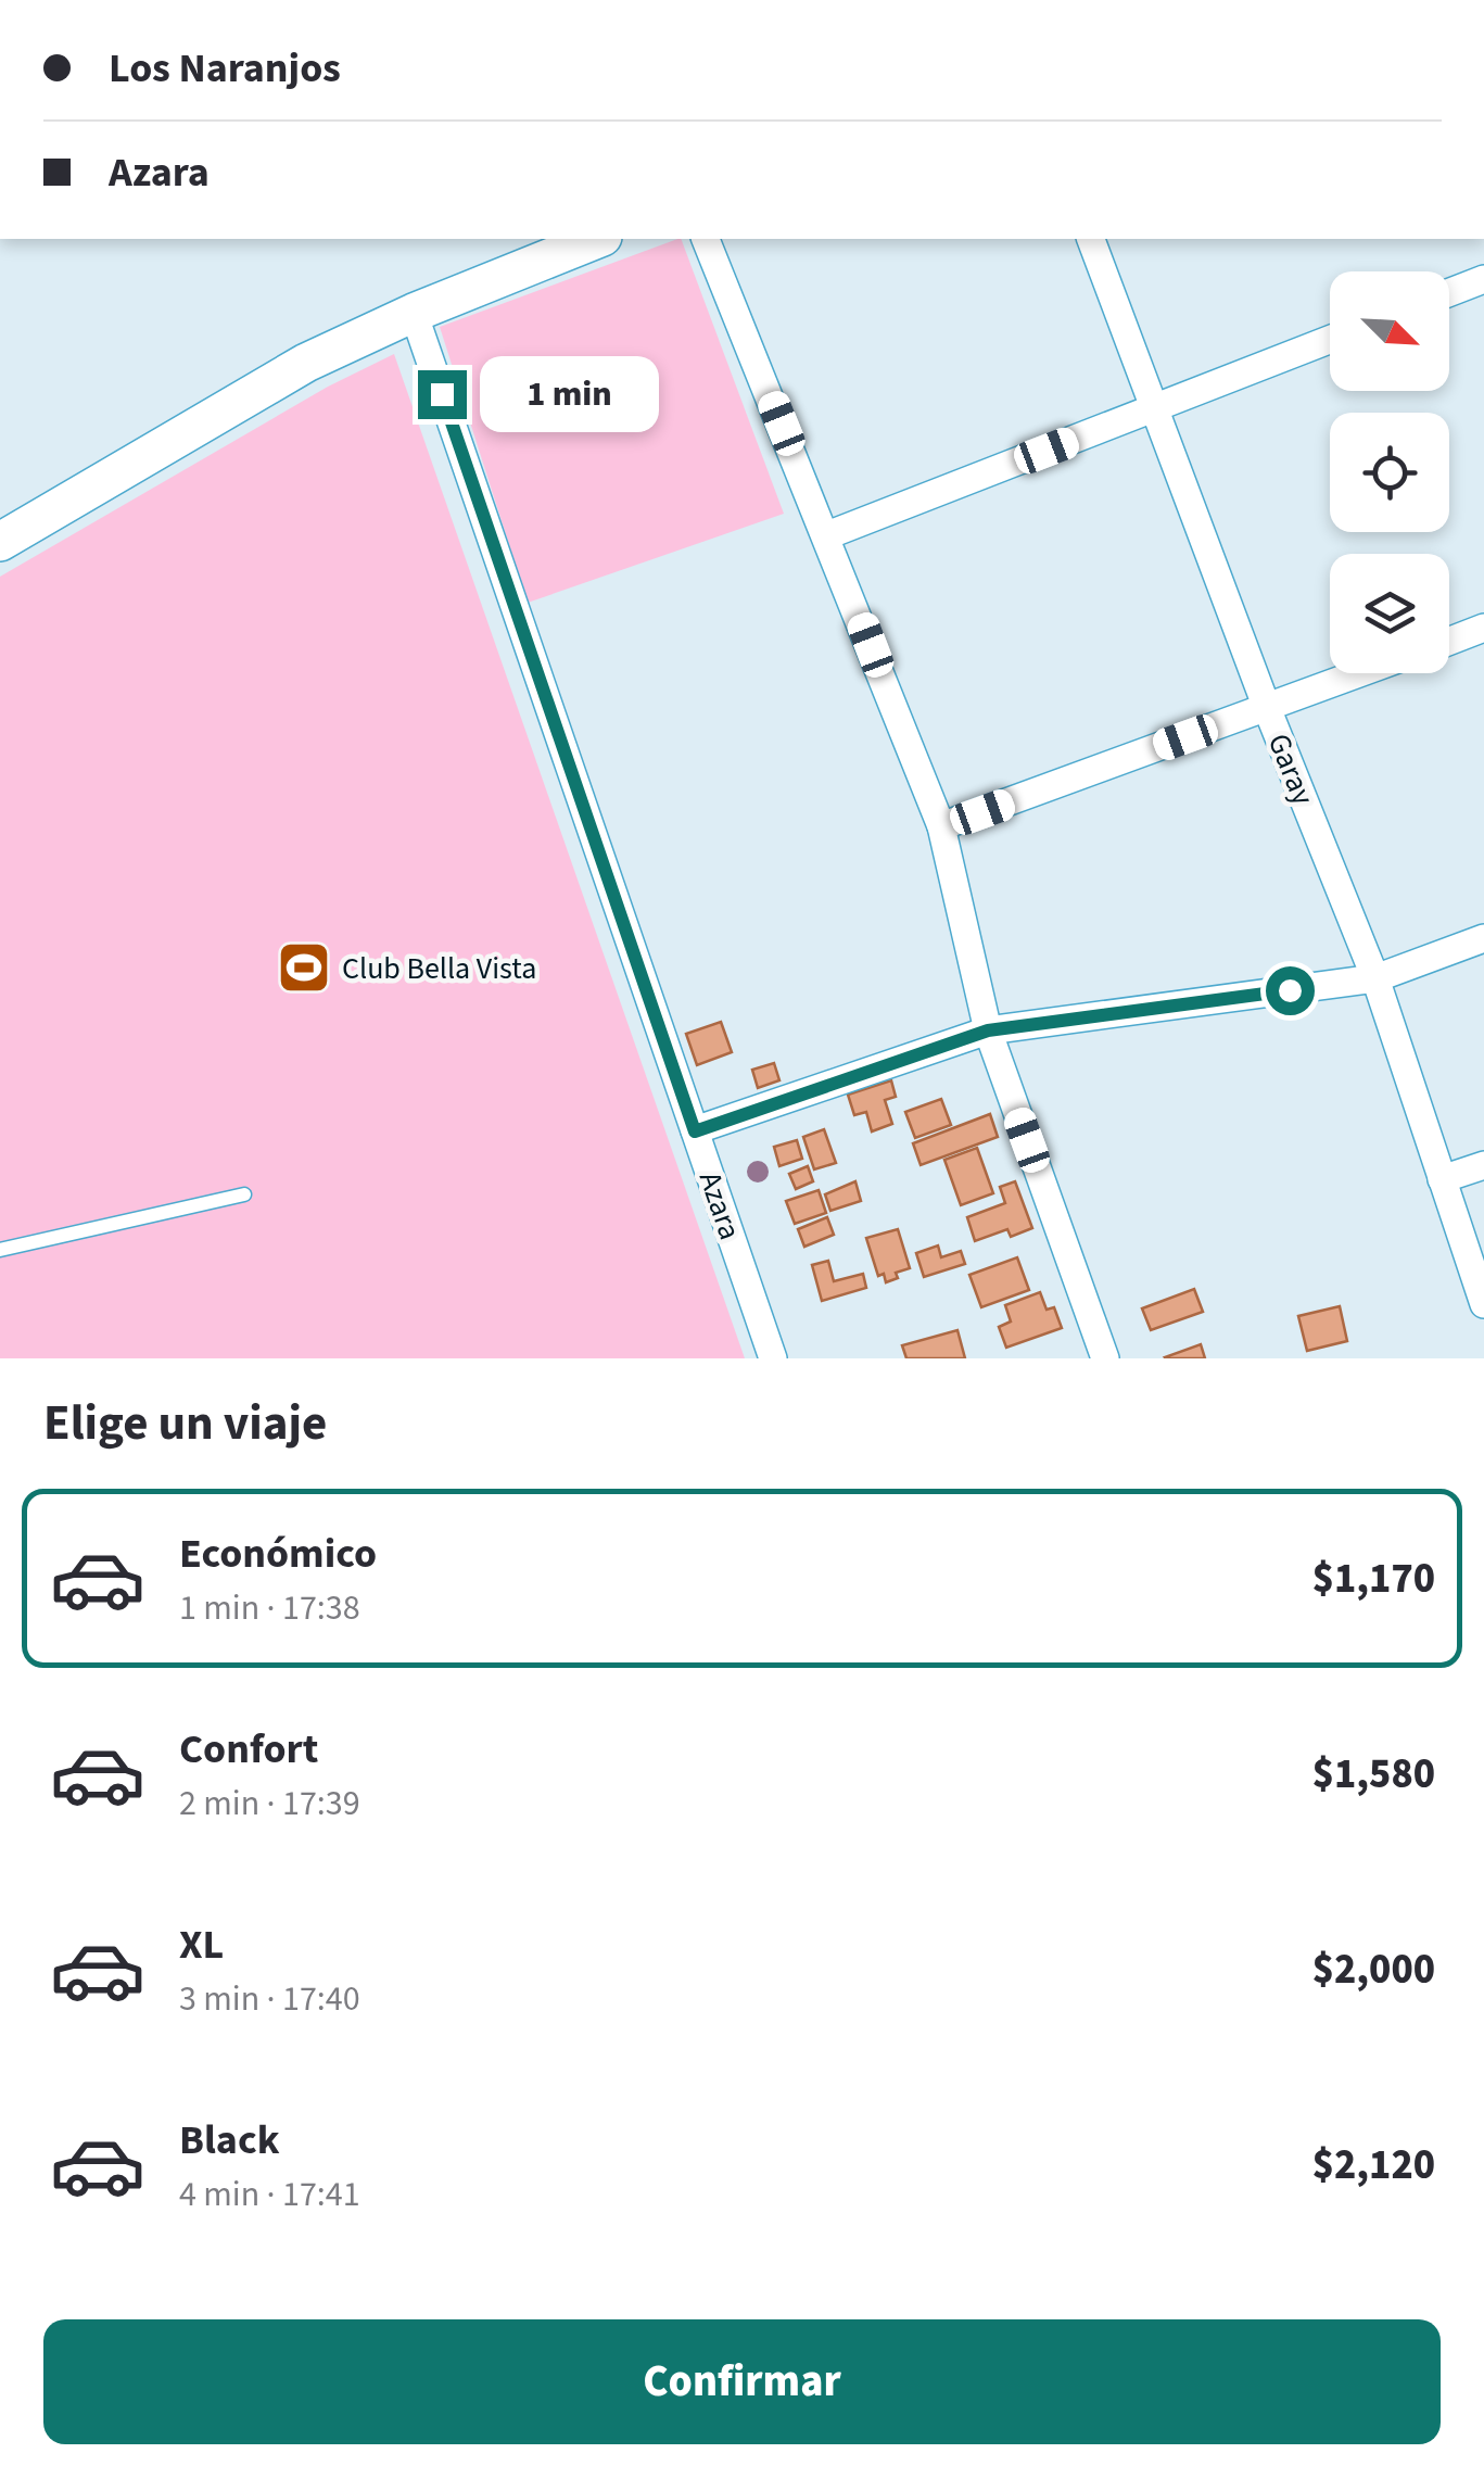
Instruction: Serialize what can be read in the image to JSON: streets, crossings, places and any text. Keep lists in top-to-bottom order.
{
  "streets": {
    "street": ["Garay", "Azara"]
  },
  "places": {
    "sports": ["Club Bella Vista"]
  },
  "north": "bottom right",
  "page": {
    "banner": ["Los Naranjos", "Azara"],
    "bubble": "1 min",
    "heading": "Elige un viaje",
    "list": [
      {
        "name": "Económico",
        "note": "1 min · 17:38",
        "value": "$1,170"
      },
      {
        "name": "Confort",
        "note": "2 min · 17:39",
        "value": "$1,580"
      },
      {
        "name": "XL",
        "note": "3 min · 17:40",
        "value": "$2,000"
      },
      {
        "name": "Black",
        "note": "4 min · 17:41",
        "value": "$2,120"
      }
    ],
    "buttons": "Confirmar"
  }
}
